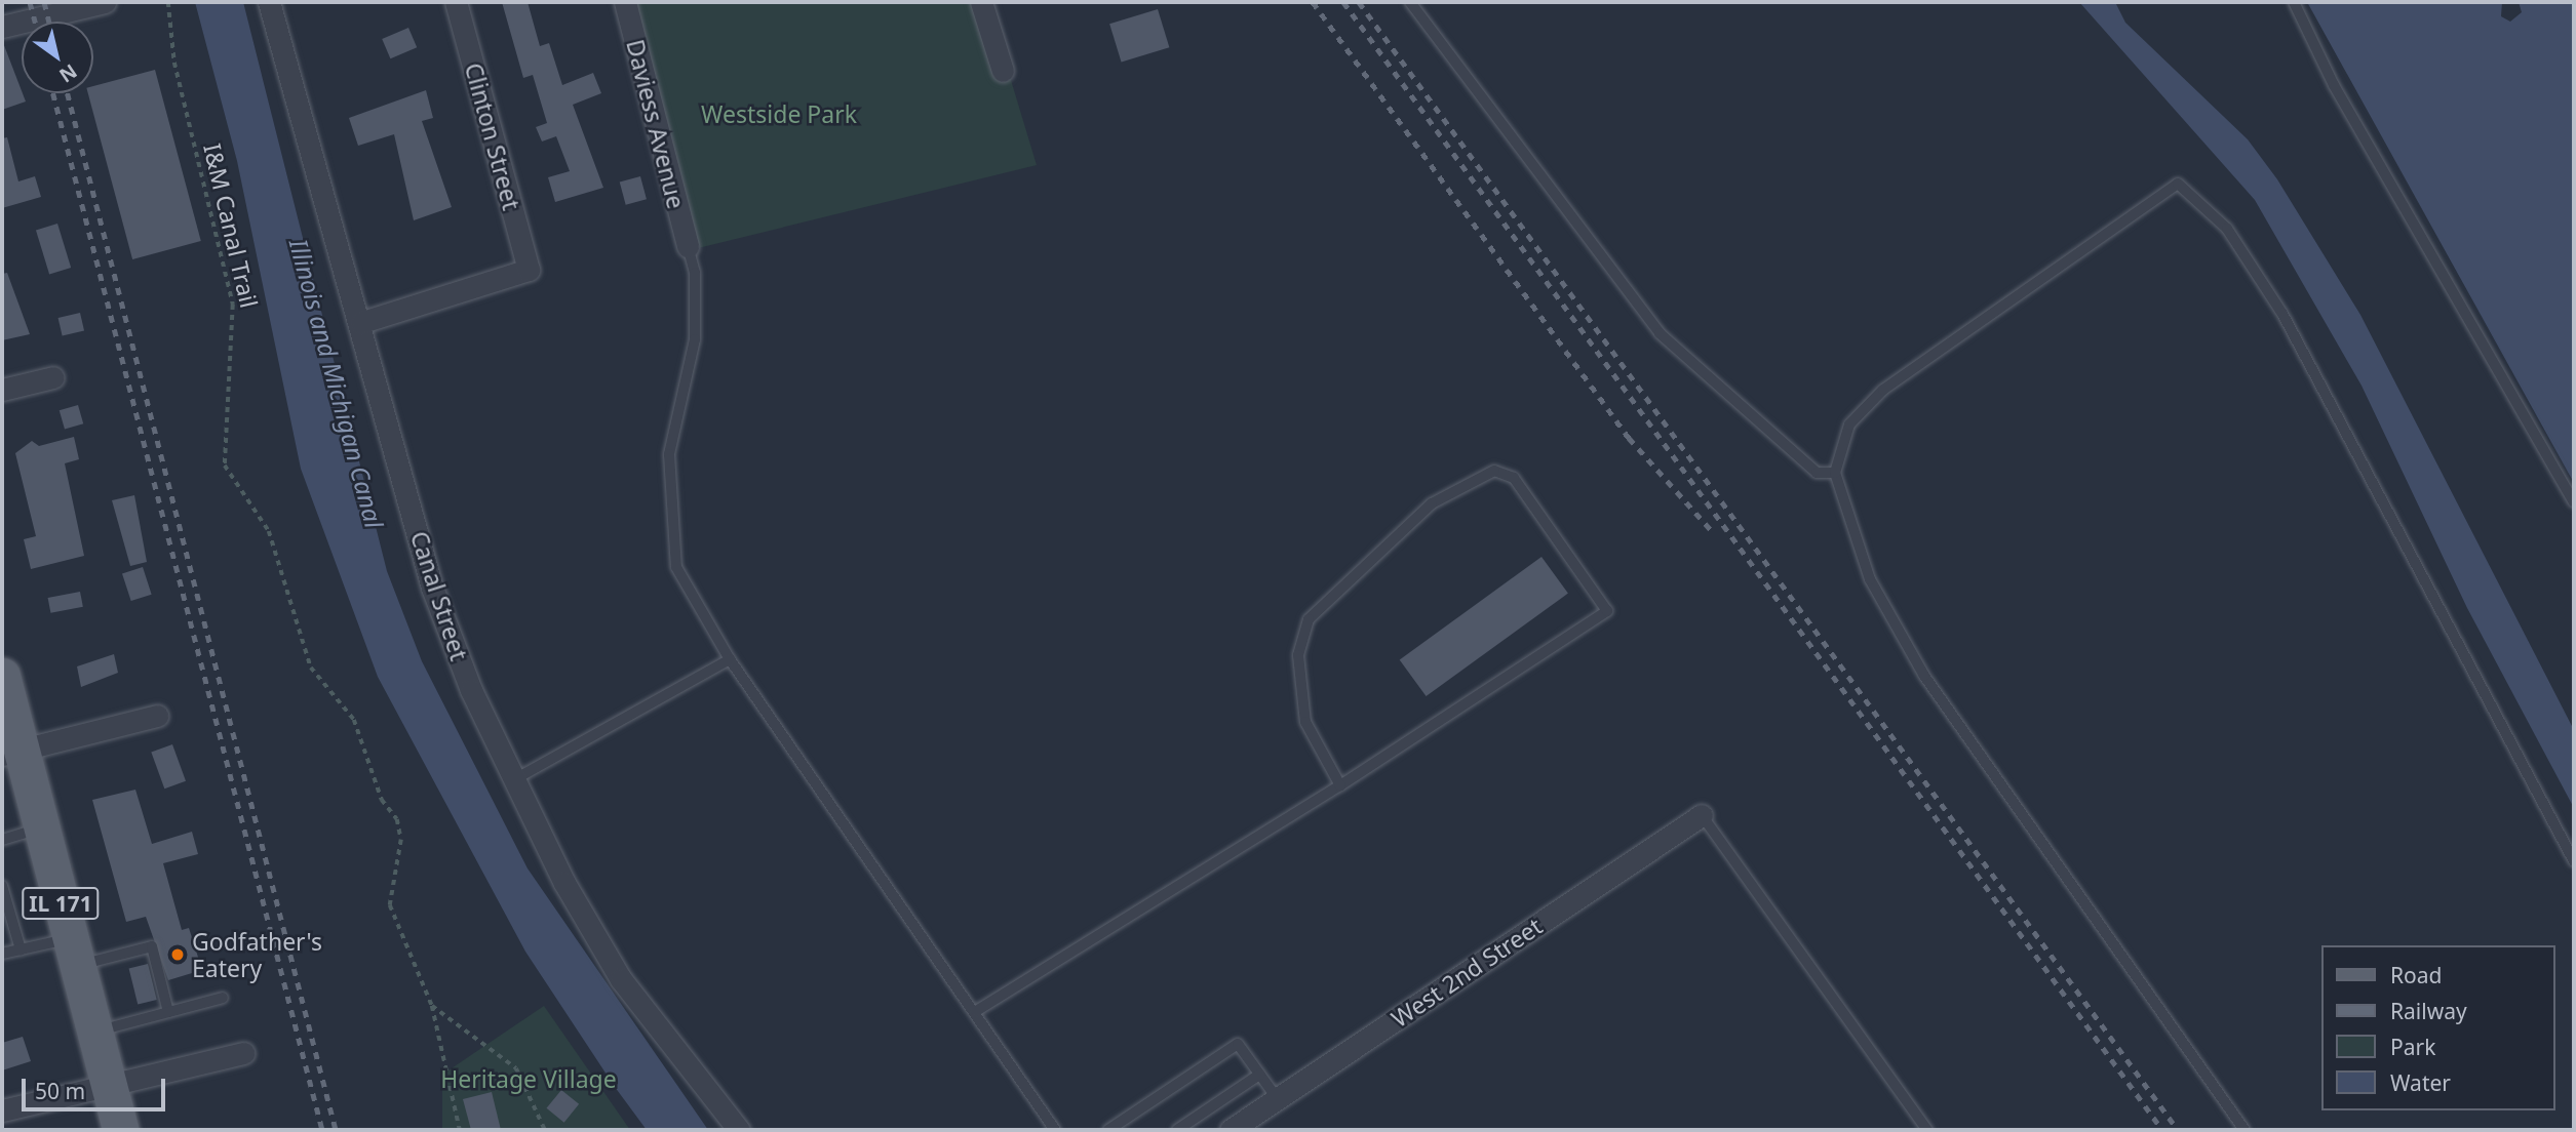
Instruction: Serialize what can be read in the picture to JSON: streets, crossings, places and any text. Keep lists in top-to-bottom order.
{
  "streets": {
    "main road": ["IL 171"],
    "street": [
      "Daviess Avenue",
      "Clinton Street",
      "Canal Street",
      "West 2nd Street"
    ],
    "path": ["I&M Canal Trail"]
  },
  "crossings": [
    ["Clinton Street", "Canal Street"]
  ],
  "water": ["Illinois and Michigan Canal"],
  "parks": ["Westside Park", "Heritage Village"],
  "places": ["Godfather's Eatery"],
  "legend": [
    "Road",
    "Railway",
    "Park",
    "Water"
  ],
  "scale_bar": "50 m",
  "north": "bottom right"
}
